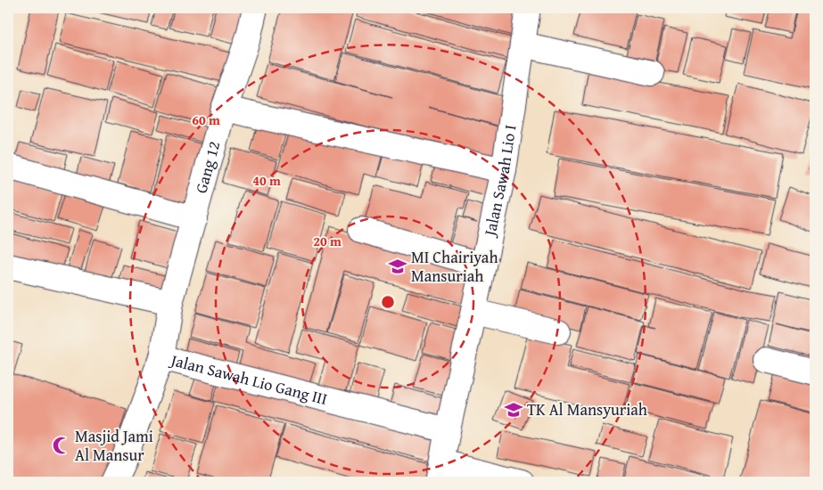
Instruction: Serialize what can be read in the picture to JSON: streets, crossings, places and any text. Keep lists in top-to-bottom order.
{
  "streets": {
    "street": ["Gang 12", "Jalan Sawah Lio I", "Jalan Sawah Lio Gang III"]
  },
  "crossings": [
    ["Gang 12", "Jalan Sawah Lio Gang III"],
    ["Jalan Sawah Lio I", "Jalan Sawah Lio Gang III"]
  ],
  "places": {
    "school or university": ["MI Chairiyah Mansuriah", "TK Al Mansyuriah"],
    "mosque": ["Masjid Jami Al Mansur"]
  },
  "rings": ["60 m", "40 m", "20 m"]
}
